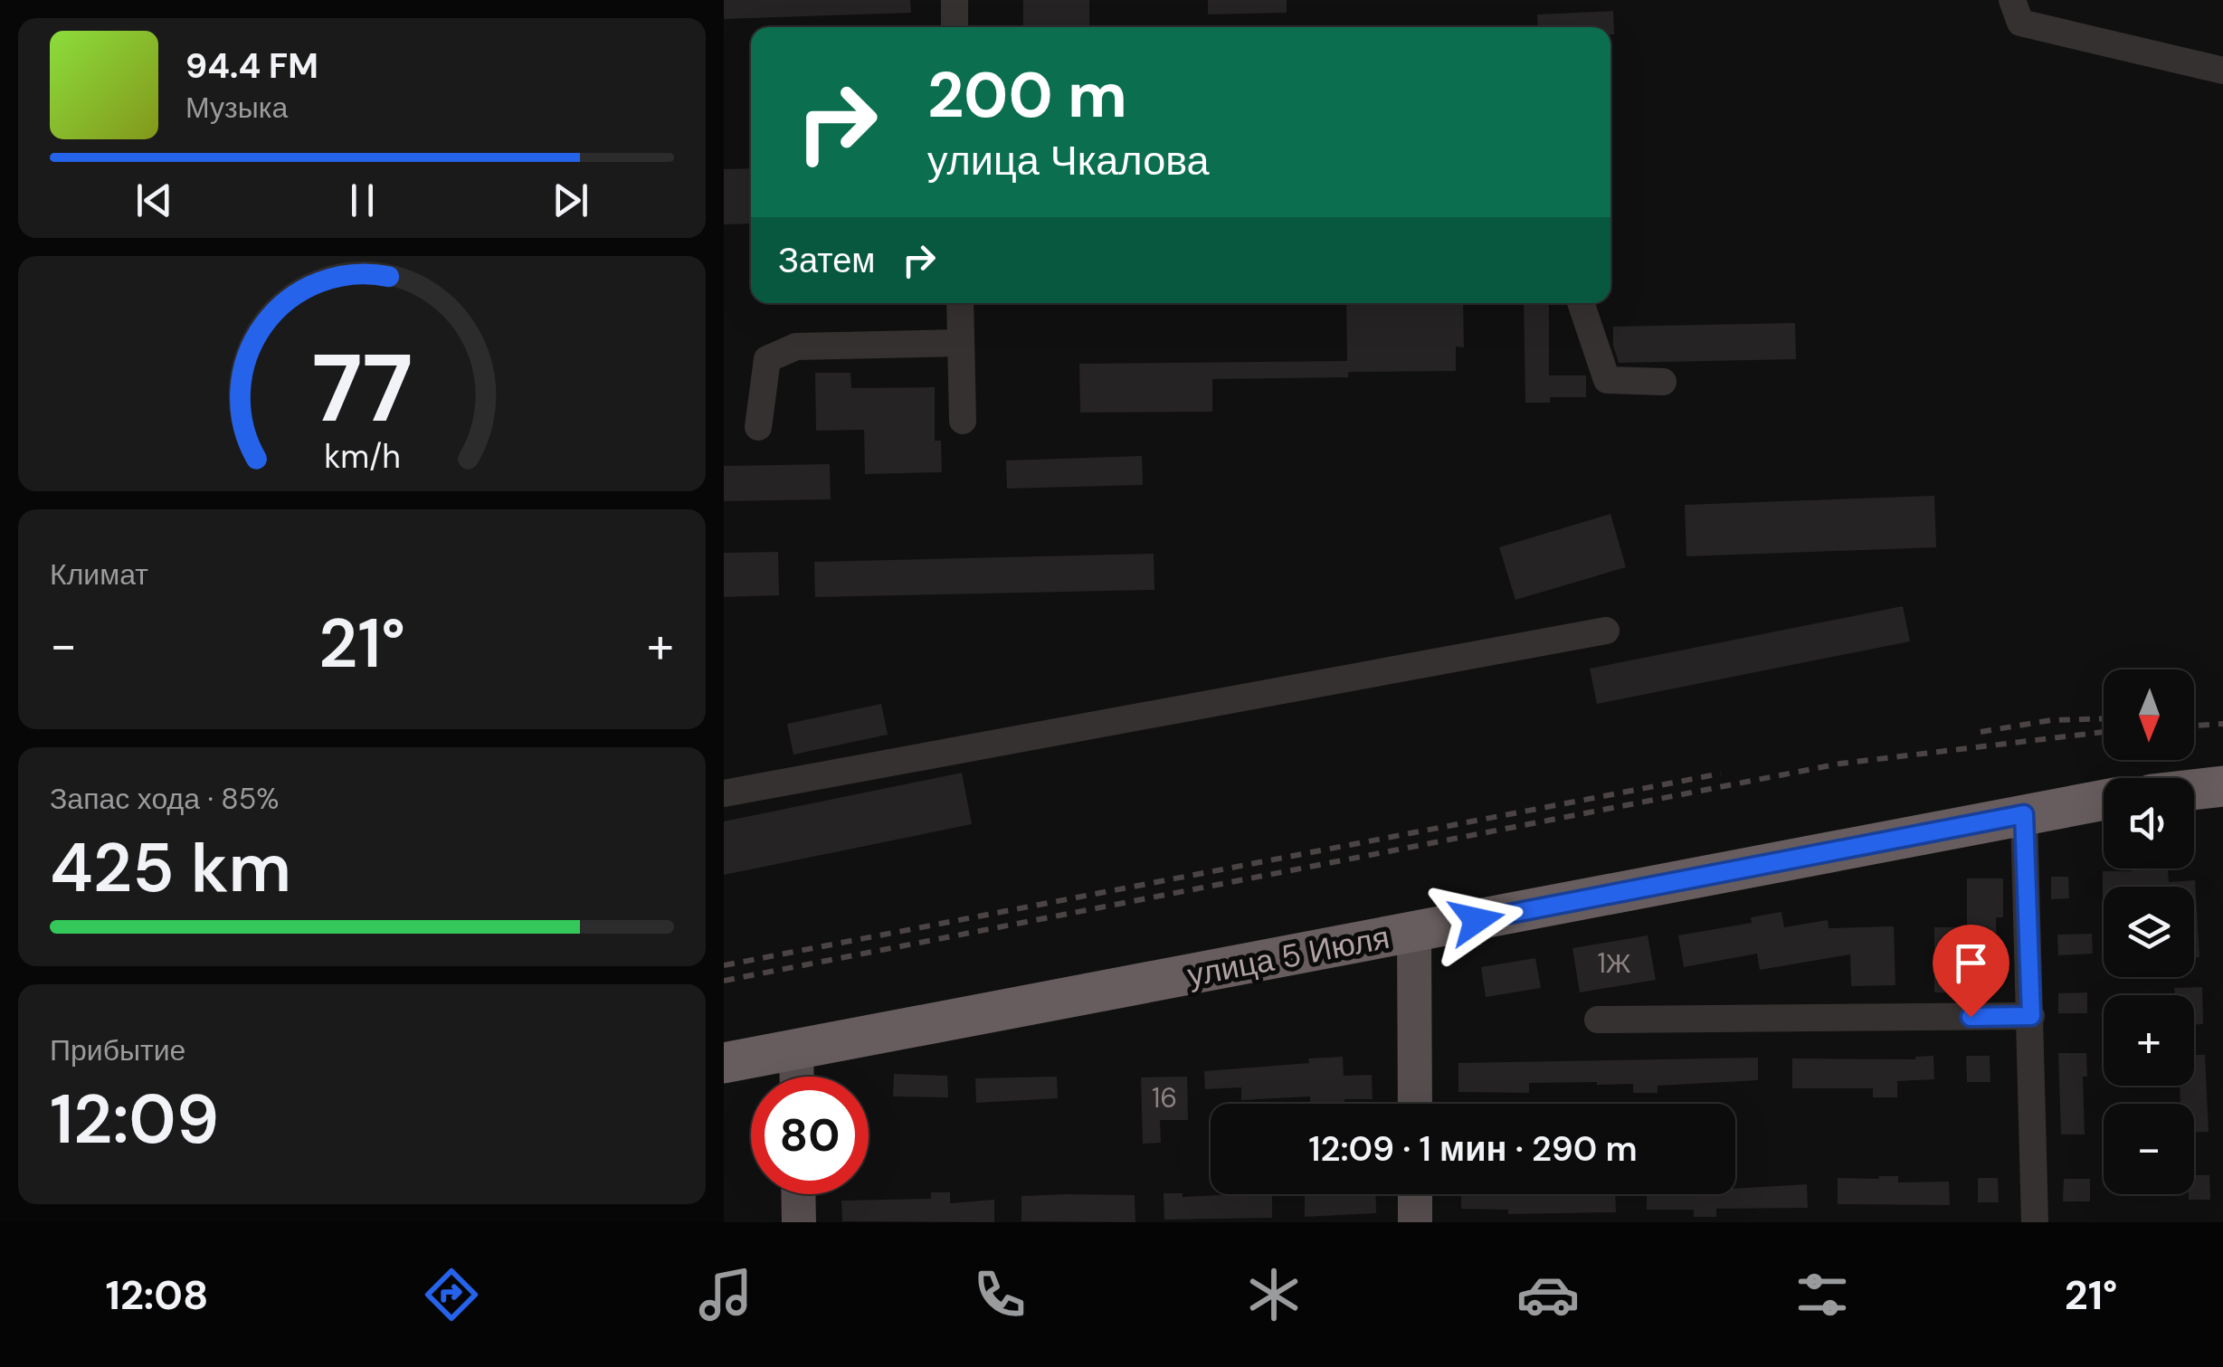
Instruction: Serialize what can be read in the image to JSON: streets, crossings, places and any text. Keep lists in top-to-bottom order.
{
  "streets": {
    "highway": ["улица 5 Июля"]
  },
  "house_numbers": ["1Ж", "16"],
  "north": "bottom",
  "page": {
    "turn": ["200 m", "улица Чкалова"],
    "song": ["94.4 FM", "Музыка"],
    "then": "Затем",
    "tile": [
      "Климат",
      ["Запас хода · 85%", "425 km"],
      ["Прибытие", "12:09"]
    ],
    "heat": ["−", "21°", "+"],
    "map_buttons": ["+", "−"],
    "limit": "80",
    "trip": "12:09 · 1 мин · 290 m",
    "tabs": ["12:08", "21°"],
    "gauge": ["77", "km/h"]
  }
}
